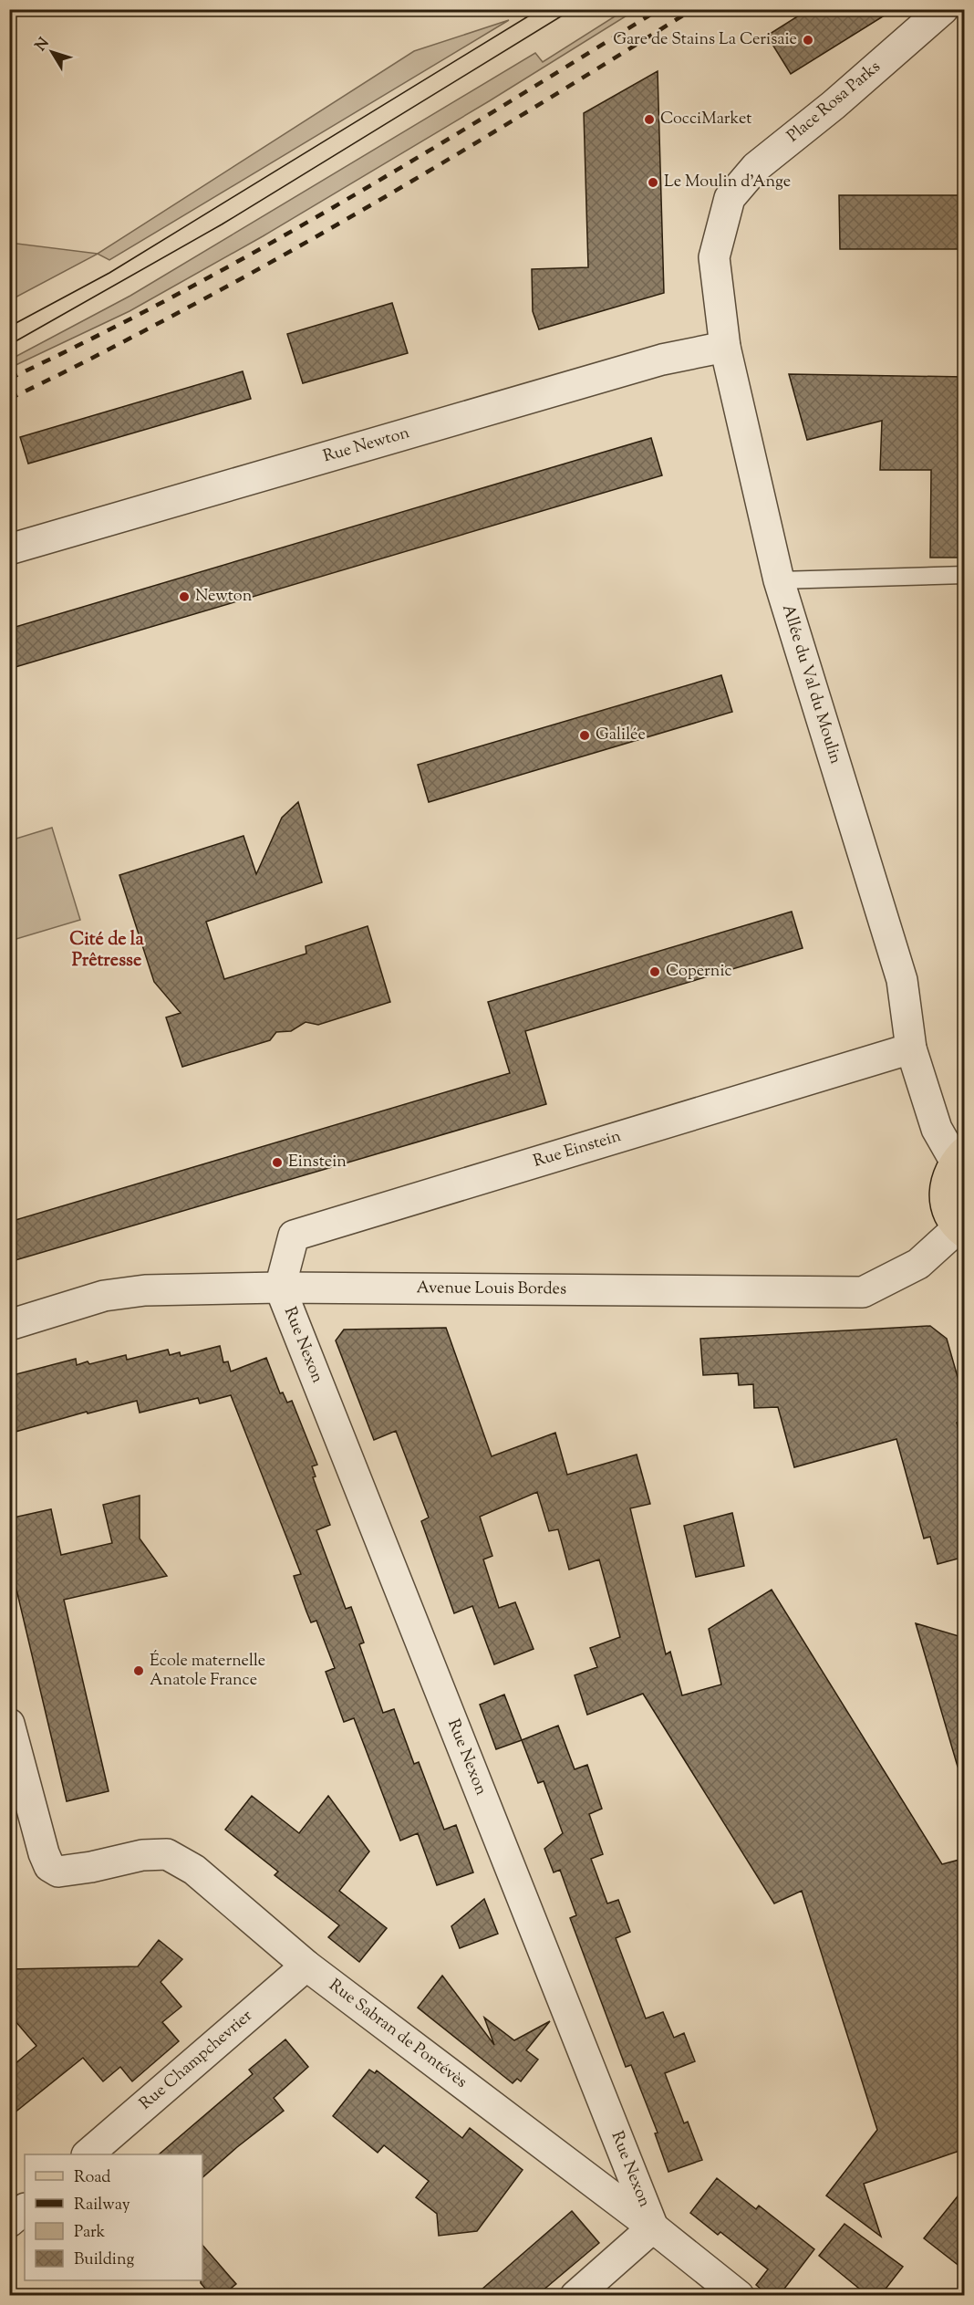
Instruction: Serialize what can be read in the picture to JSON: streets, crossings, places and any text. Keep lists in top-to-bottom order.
{
  "streets": {
    "street": [
      "Place Rosa Parks",
      "Rue Newton",
      "Allée du Val du Moulin",
      "Rue Einstein",
      "Avenue Louis Bordes",
      "Rue Nexon",
      "Rue Sabran de Pontévès",
      "Rue Champchevrier"
    ]
  },
  "crossings": [
    ["Place Rosa Parks", "Allée du Val du Moulin"],
    ["Rue Newton", "Allée du Val du Moulin"],
    ["Allée du Val du Moulin", "Rue Einstein"],
    ["Rue Einstein", "Avenue Louis Bordes"],
    ["Rue Einstein", "Rue Nexon"],
    ["Avenue Louis Bordes", "Rue Nexon"],
    ["Rue Nexon", "Rue Sabran de Pontévès"],
    ["Rue Sabran de Pontévès", "Rue Champchevrier"]
  ],
  "districts": ["Cité de la Prêtresse"],
  "places": [
    "Gare de Stains La Cerisaie",
    "CocciMarket",
    "Le Moulin d'Ange",
    "Newton",
    "Galilée",
    "Copernic",
    "Einstein",
    "École maternelle Anatole France"
  ],
  "legend": [
    "Road",
    "Railway",
    "Park",
    "Building"
  ],
  "north": "top left"
}
